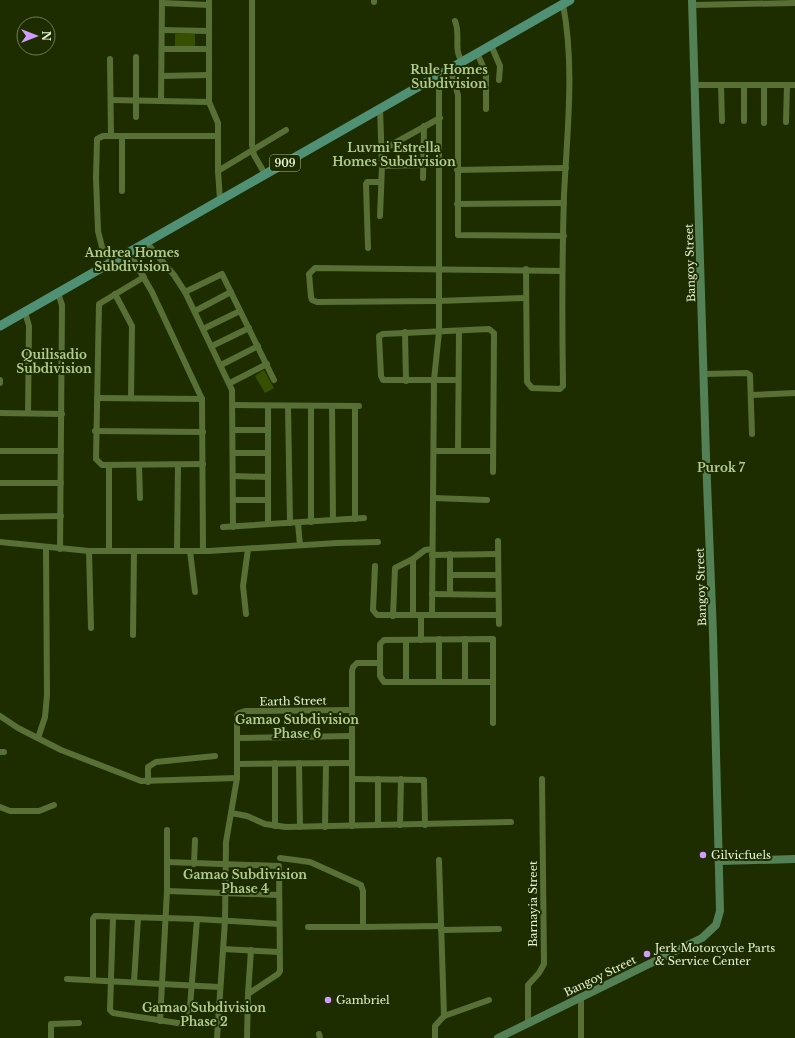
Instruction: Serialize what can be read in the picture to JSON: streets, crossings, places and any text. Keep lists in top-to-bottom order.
{
  "streets": {
    "main road": ["909", "Bangoy Street"],
    "street": ["Earth Street", "Barnayia Street"]
  },
  "crossings": [
    ["Bangoy Street", "Barnayia Street"]
  ],
  "districts": [
    "Rule Homes Subdivision",
    "Luvmi Estrella Homes Subdivision",
    "Andrea Homes Subdivision",
    "Quilisadio Subdivision",
    "Purok 7",
    "Gamao Subdivision Phase 6",
    "Gamao Subdivision Phase 4",
    "Gamao Subdivision Phase 2"
  ],
  "places": ["Gilvicfuels", "Jerk Motorcycle Parts & Service Center", "Gambriel"],
  "north": "right"
}
